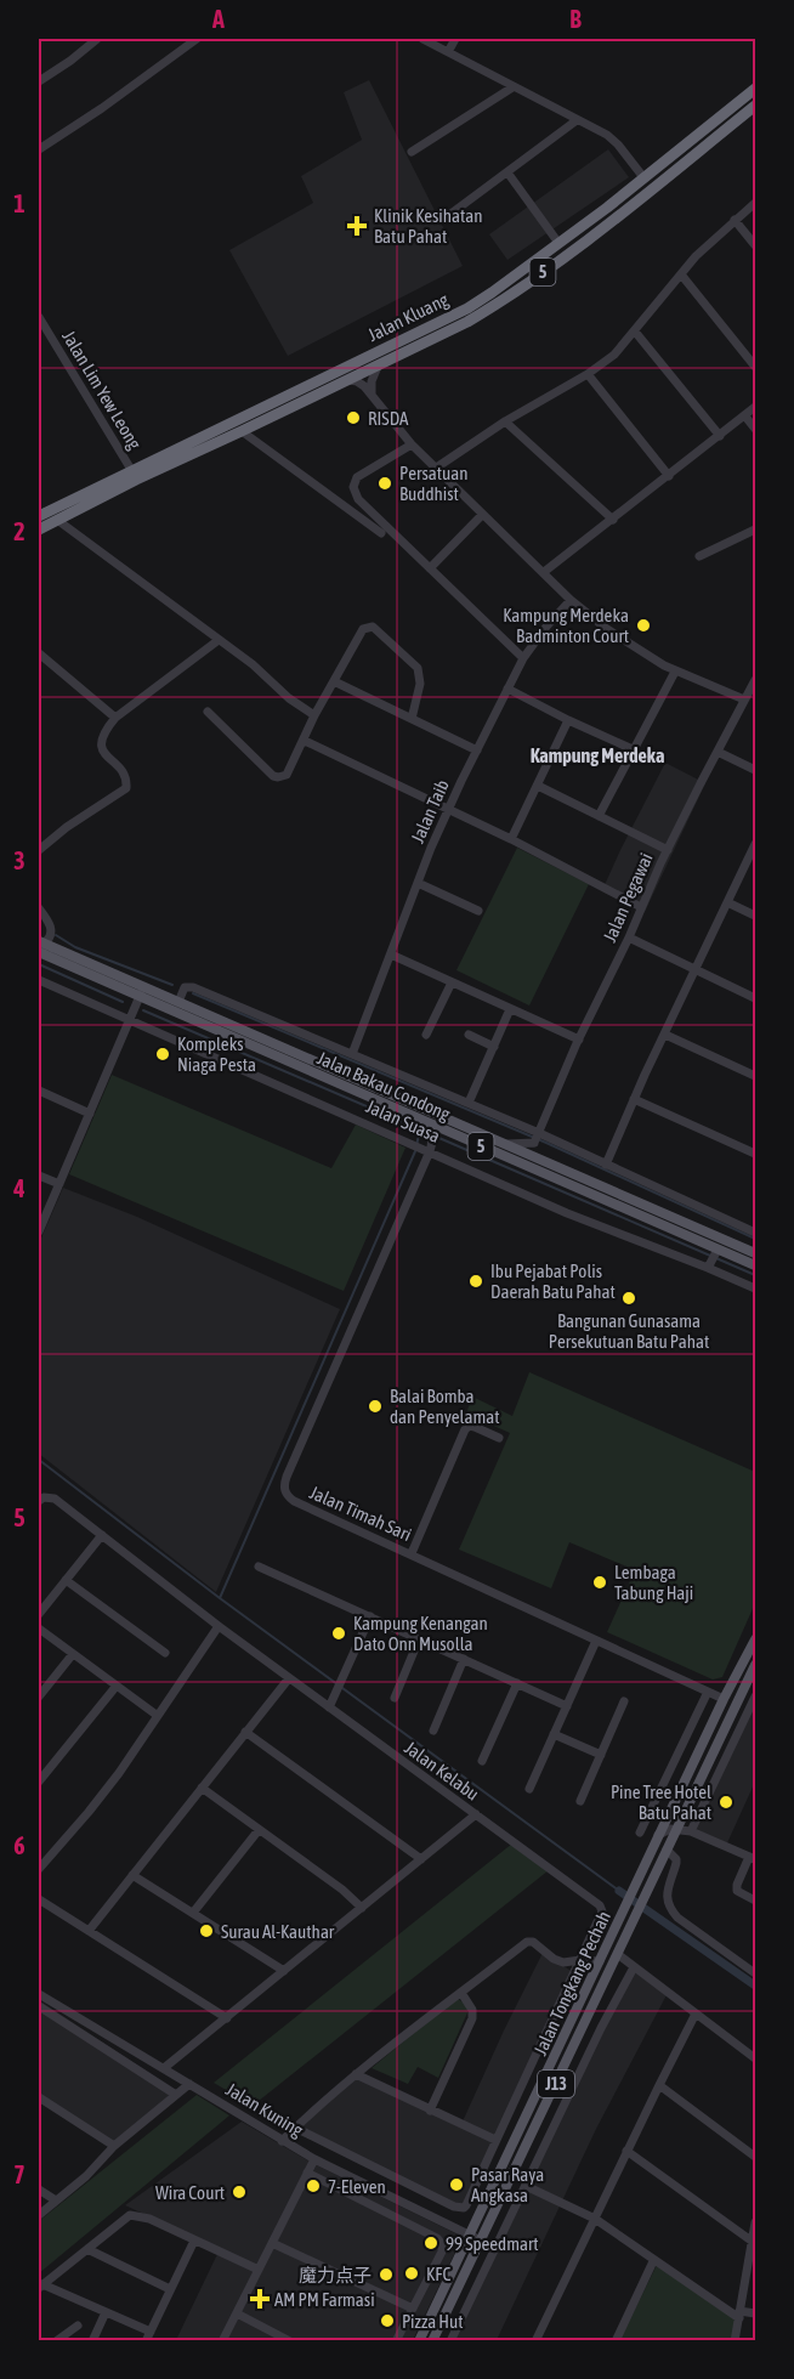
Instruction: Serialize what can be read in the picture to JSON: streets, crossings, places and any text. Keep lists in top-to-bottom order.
{
  "streets": {
    "highway": ["5", "Jalan Kluang"],
    "main road": ["Jalan Bakau Condong", "Jalan Tongkang Pechah", "J13"],
    "street": [
      "Jalan Lim Yew Leong",
      "Jalan Taib",
      "Jalan Pegawai",
      "Jalan Suasa",
      "Jalan Timah Sari",
      "Jalan Kelabu",
      "Jalan Kuning"
    ]
  },
  "crossings": [
    ["Jalan Kluang", "Jalan Lim Yew Leong"],
    ["Jalan Bakau Condong", "Jalan Suasa"],
    ["Jalan Suasa", "Jalan Timah Sari"],
    ["Jalan Timah Sari", "Jalan Tongkang Pechah"],
    ["Jalan Tongkang Pechah", "Jalan Kuning"]
  ],
  "districts": ["Kampung Merdeka"],
  "places": {
    "health": ["Klinik Kesihatan Batu Pahat", "AM PM Farmasi"],
    "other": [
      "RISDA",
      "Persatuan Buddhist",
      "Kampung Merdeka Badminton Court",
      "Kompleks Niaga Pesta",
      "Ibu Pejabat Polis Daerah Batu Pahat",
      "Bangunan Gunasama Persekutuan Batu Pahat",
      "Balai Bomba dan Penyelamat",
      "Lembaga Tabung Haji",
      "Kampung Kenangan Dato Onn Musolla",
      "Pine Tree Hotel Batu Pahat",
      "Surau Al-Kauthar",
      "Pasar Raya Angkasa",
      "7-Eleven",
      "Wira Court",
      "99 Speedmart",
      "KFC",
      "魔力点子",
      "Pizza Hut"
    ]
  },
  "grid": {
    "columns": ["A", "B"],
    "rows": [
      "1",
      "2",
      "3",
      "4",
      "5",
      "6",
      "7"
    ]
  }
}
